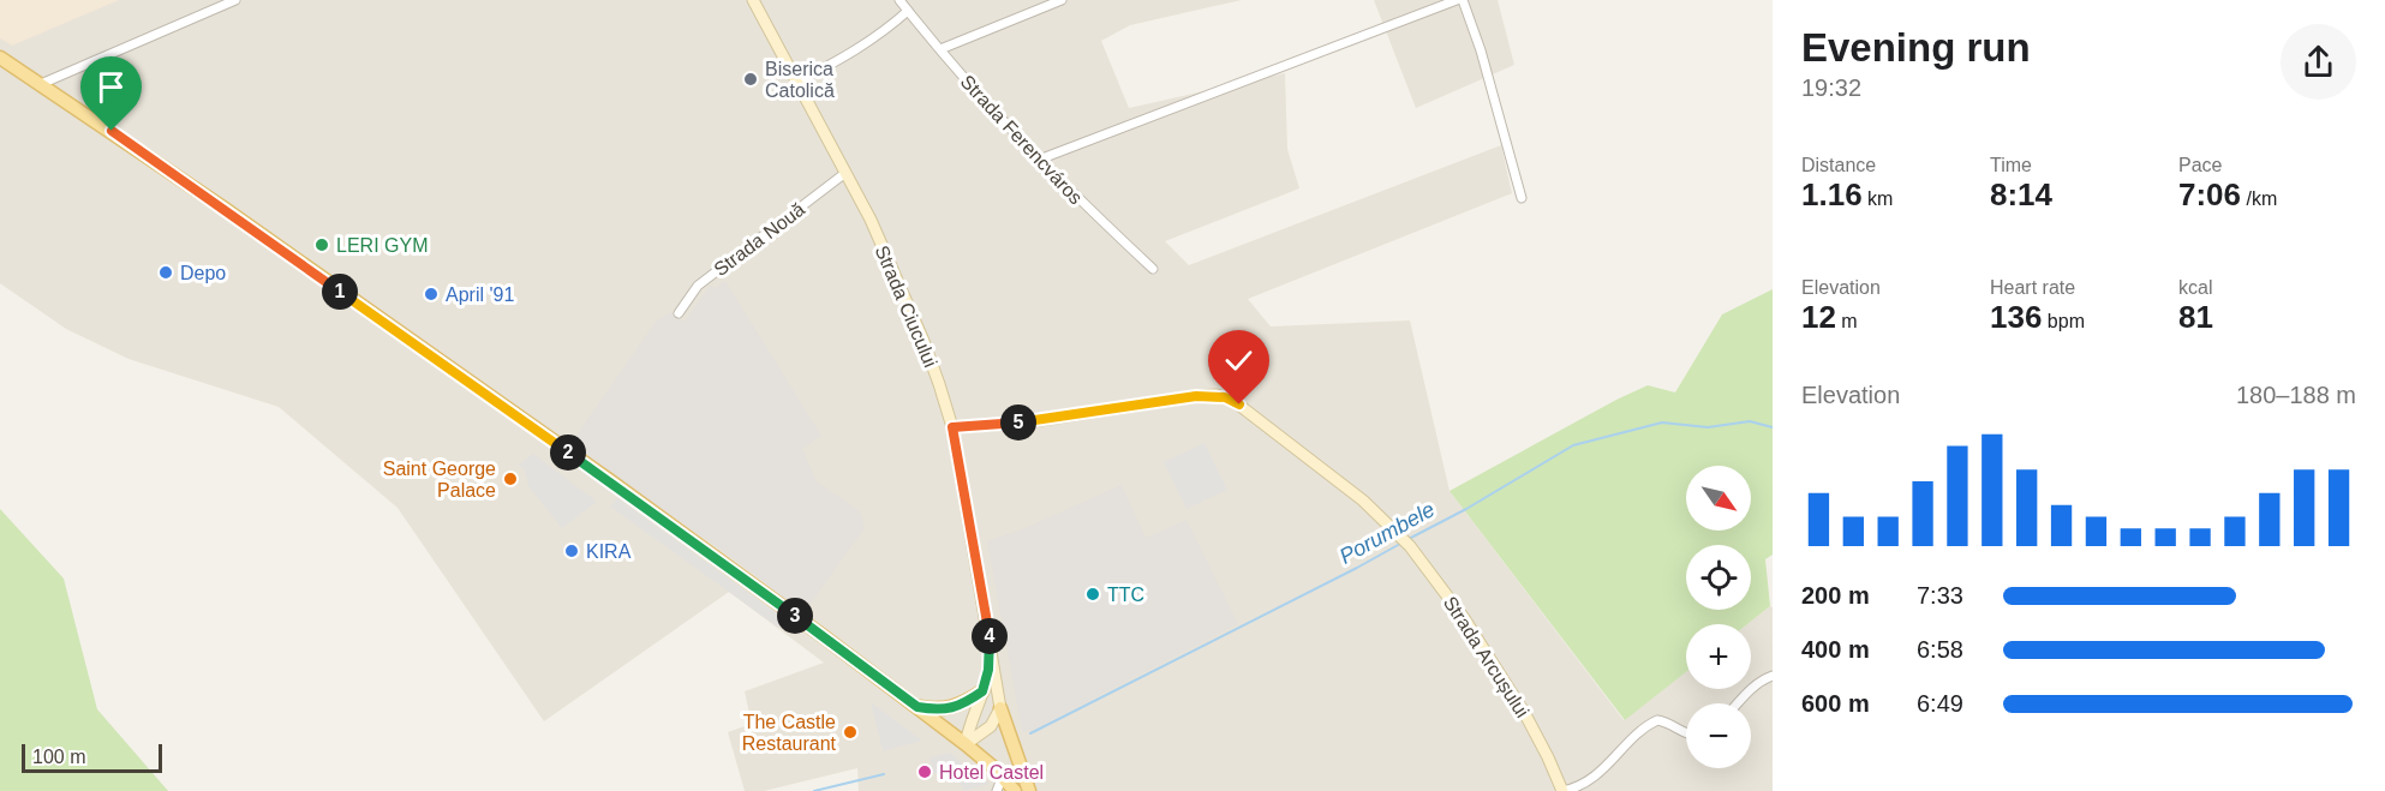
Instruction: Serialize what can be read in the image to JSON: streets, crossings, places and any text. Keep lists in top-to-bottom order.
{
  "streets": {
    "main road": ["Strada Ciucului", "Strada Arcușului"],
    "street": ["Strada Ferencváros", "Strada Nouă"]
  },
  "crossings": [
    ["Strada Nouă", "Strada Ciucului"],
    ["Strada Ciucului", "Strada Arcușului"]
  ],
  "water": ["Porumbele"],
  "places": [
    "Biserica Catolică",
    "LERI GYM",
    "Depo",
    "April '91",
    "Saint George Palace",
    "KIRA",
    "TTC",
    "The Castle Restaurant",
    "Hotel Castel"
  ],
  "scale_bar": "100 m",
  "north": "bottom right",
  "page": {
    "heading": ["Evening run", "19:32"],
    "stats": [
      ["Distance", "1.16 km"],
      ["Time", "8:14"],
      ["Pace", "7:06 /km"],
      ["Elevation", "12 m"],
      ["Heart rate", "136 bpm"],
      ["kcal", "81"]
    ],
    "pins": [
      "1",
      "5",
      "2",
      "3",
      "4"
    ],
    "chart": ["Elevation", "180–188 m"],
    "map_buttons": ["+", "−"],
    "list": [
      {
        "name": "200 m",
        "note": "7:33"
      },
      {
        "name": "400 m",
        "note": "6:58"
      },
      {
        "name": "600 m",
        "note": "6:49"
      }
    ],
    "scale": "100 m"
  }
}
